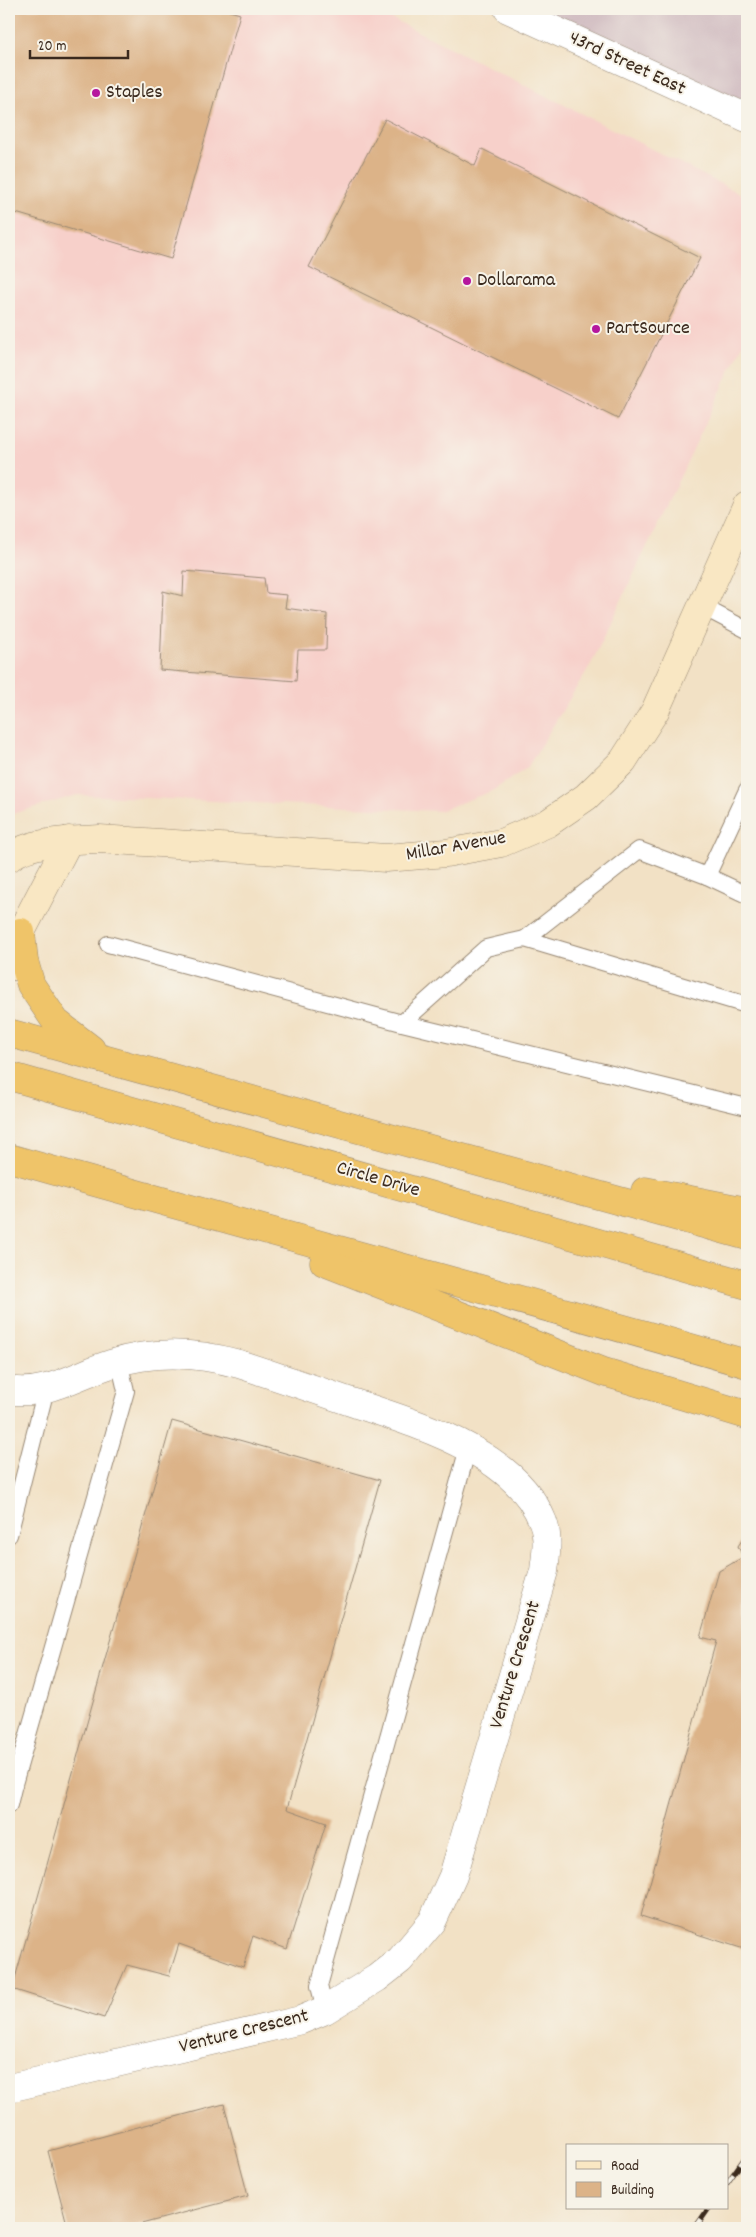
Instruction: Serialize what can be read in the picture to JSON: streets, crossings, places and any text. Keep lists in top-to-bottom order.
{
  "streets": {
    "highway": ["Circle Drive"],
    "street": ["43rd Street East", "Millar Avenue", "Venture Crescent"]
  },
  "places": ["Staples", "Dollarama", "PartSource"],
  "legend": ["Road", "Building"],
  "scale_bar": "20 m"
}
